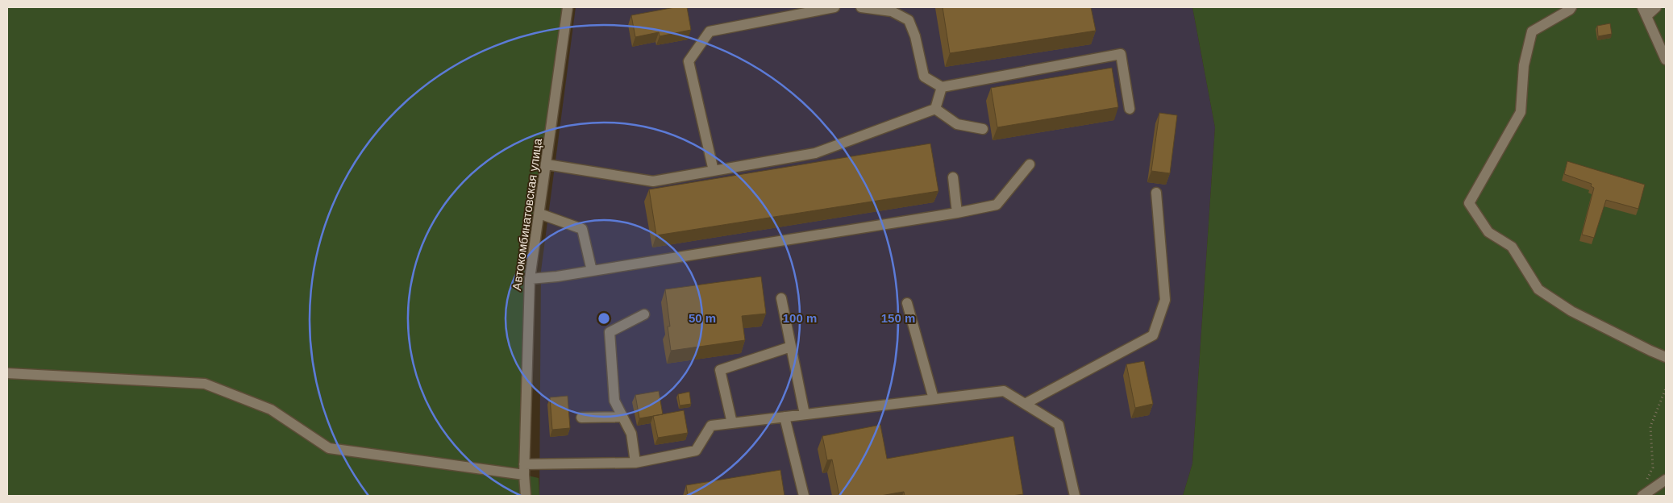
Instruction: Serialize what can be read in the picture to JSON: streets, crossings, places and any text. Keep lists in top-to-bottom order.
{
  "streets": {
    "street": ["Автокомбинатовская улица"]
  },
  "rings": ["50 m", "100 m", "150 m"]
}
